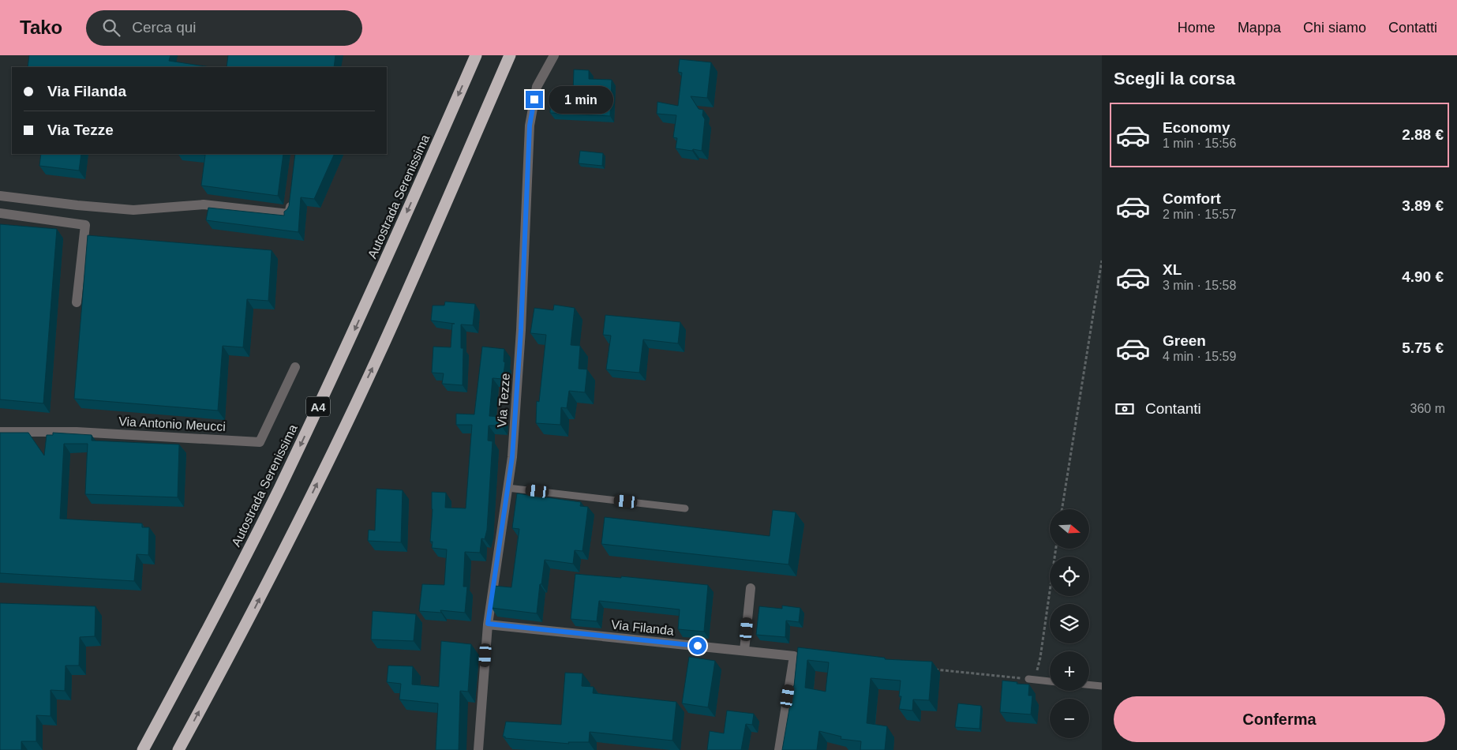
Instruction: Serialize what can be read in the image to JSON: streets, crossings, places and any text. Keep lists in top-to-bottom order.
{
  "streets": {
    "highway": ["Autostrada Serenissima", "A4"],
    "street": ["Via Tezze", "Via Antonio Meucci", "Via Filanda"]
  },
  "crossings": [
    ["Via Tezze", "Via Filanda"]
  ],
  "north": "right",
  "page": {
    "header": "Tako",
    "search": "Cerca qui",
    "nav": [
      "Home",
      "Mappa",
      "Chi siamo",
      "Contatti"
    ],
    "heading": "Scegli la corsa",
    "banner": ["Via Filanda", "Via Tezze"],
    "bubble": "1 min",
    "list": [
      {
        "name": "Economy",
        "note": "1 min · 15:56",
        "value": "2.88 €"
      },
      {
        "name": "Comfort",
        "note": "2 min · 15:57",
        "value": "3.89 €"
      },
      {
        "name": "XL",
        "note": "3 min · 15:58",
        "value": "4.90 €"
      },
      {
        "name": "Green",
        "note": "4 min · 15:59",
        "value": "5.75 €"
      }
    ],
    "pay": ["Contanti", "360 m"],
    "map_buttons": ["+", "−"],
    "buttons": "Conferma"
  }
}
